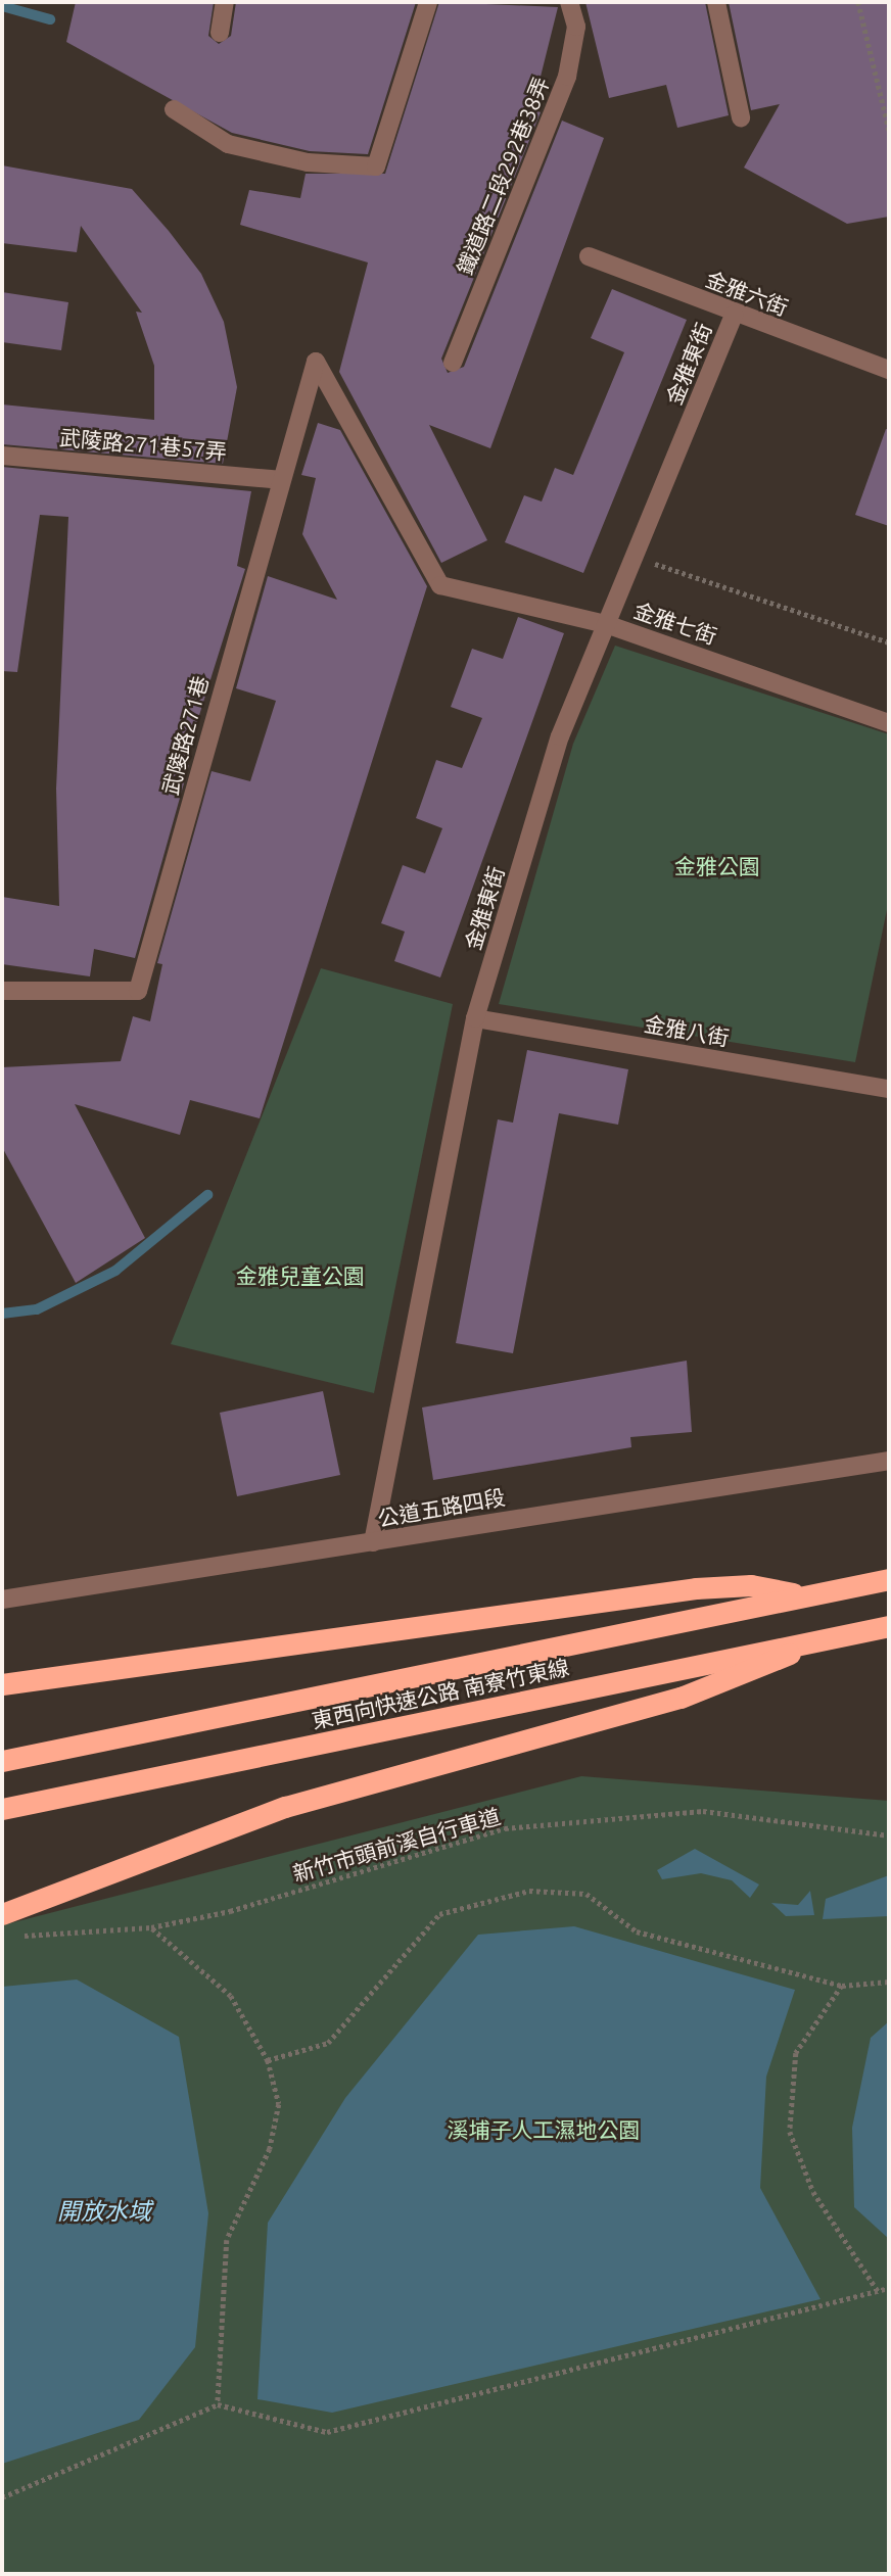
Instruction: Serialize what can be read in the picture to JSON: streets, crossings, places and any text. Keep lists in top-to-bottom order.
{
  "streets": {
    "highway": ["東西向快速公路 南寮竹東線"],
    "street": [
      "鐵道路二段292巷38弄",
      "金雅六街",
      "金雅東街",
      "武陵路271巷57弄",
      "金雅七街",
      "武陵路271巷",
      "金雅八街",
      "公道五路四段"
    ],
    "path": ["新竹市頭前溪自行車道"]
  },
  "crossings": [
    ["金雅六街", "金雅東街"],
    ["金雅東街", "金雅七街"],
    ["金雅東街", "金雅八街"],
    ["金雅東街", "公道五路四段"],
    ["武陵路271巷57弄", "武陵路271巷"],
    ["金雅七街", "武陵路271巷"]
  ],
  "water": ["開放水域"],
  "parks": ["金雅公園", "金雅兒童公園", "溪埔子人工濕地公園"]
}
